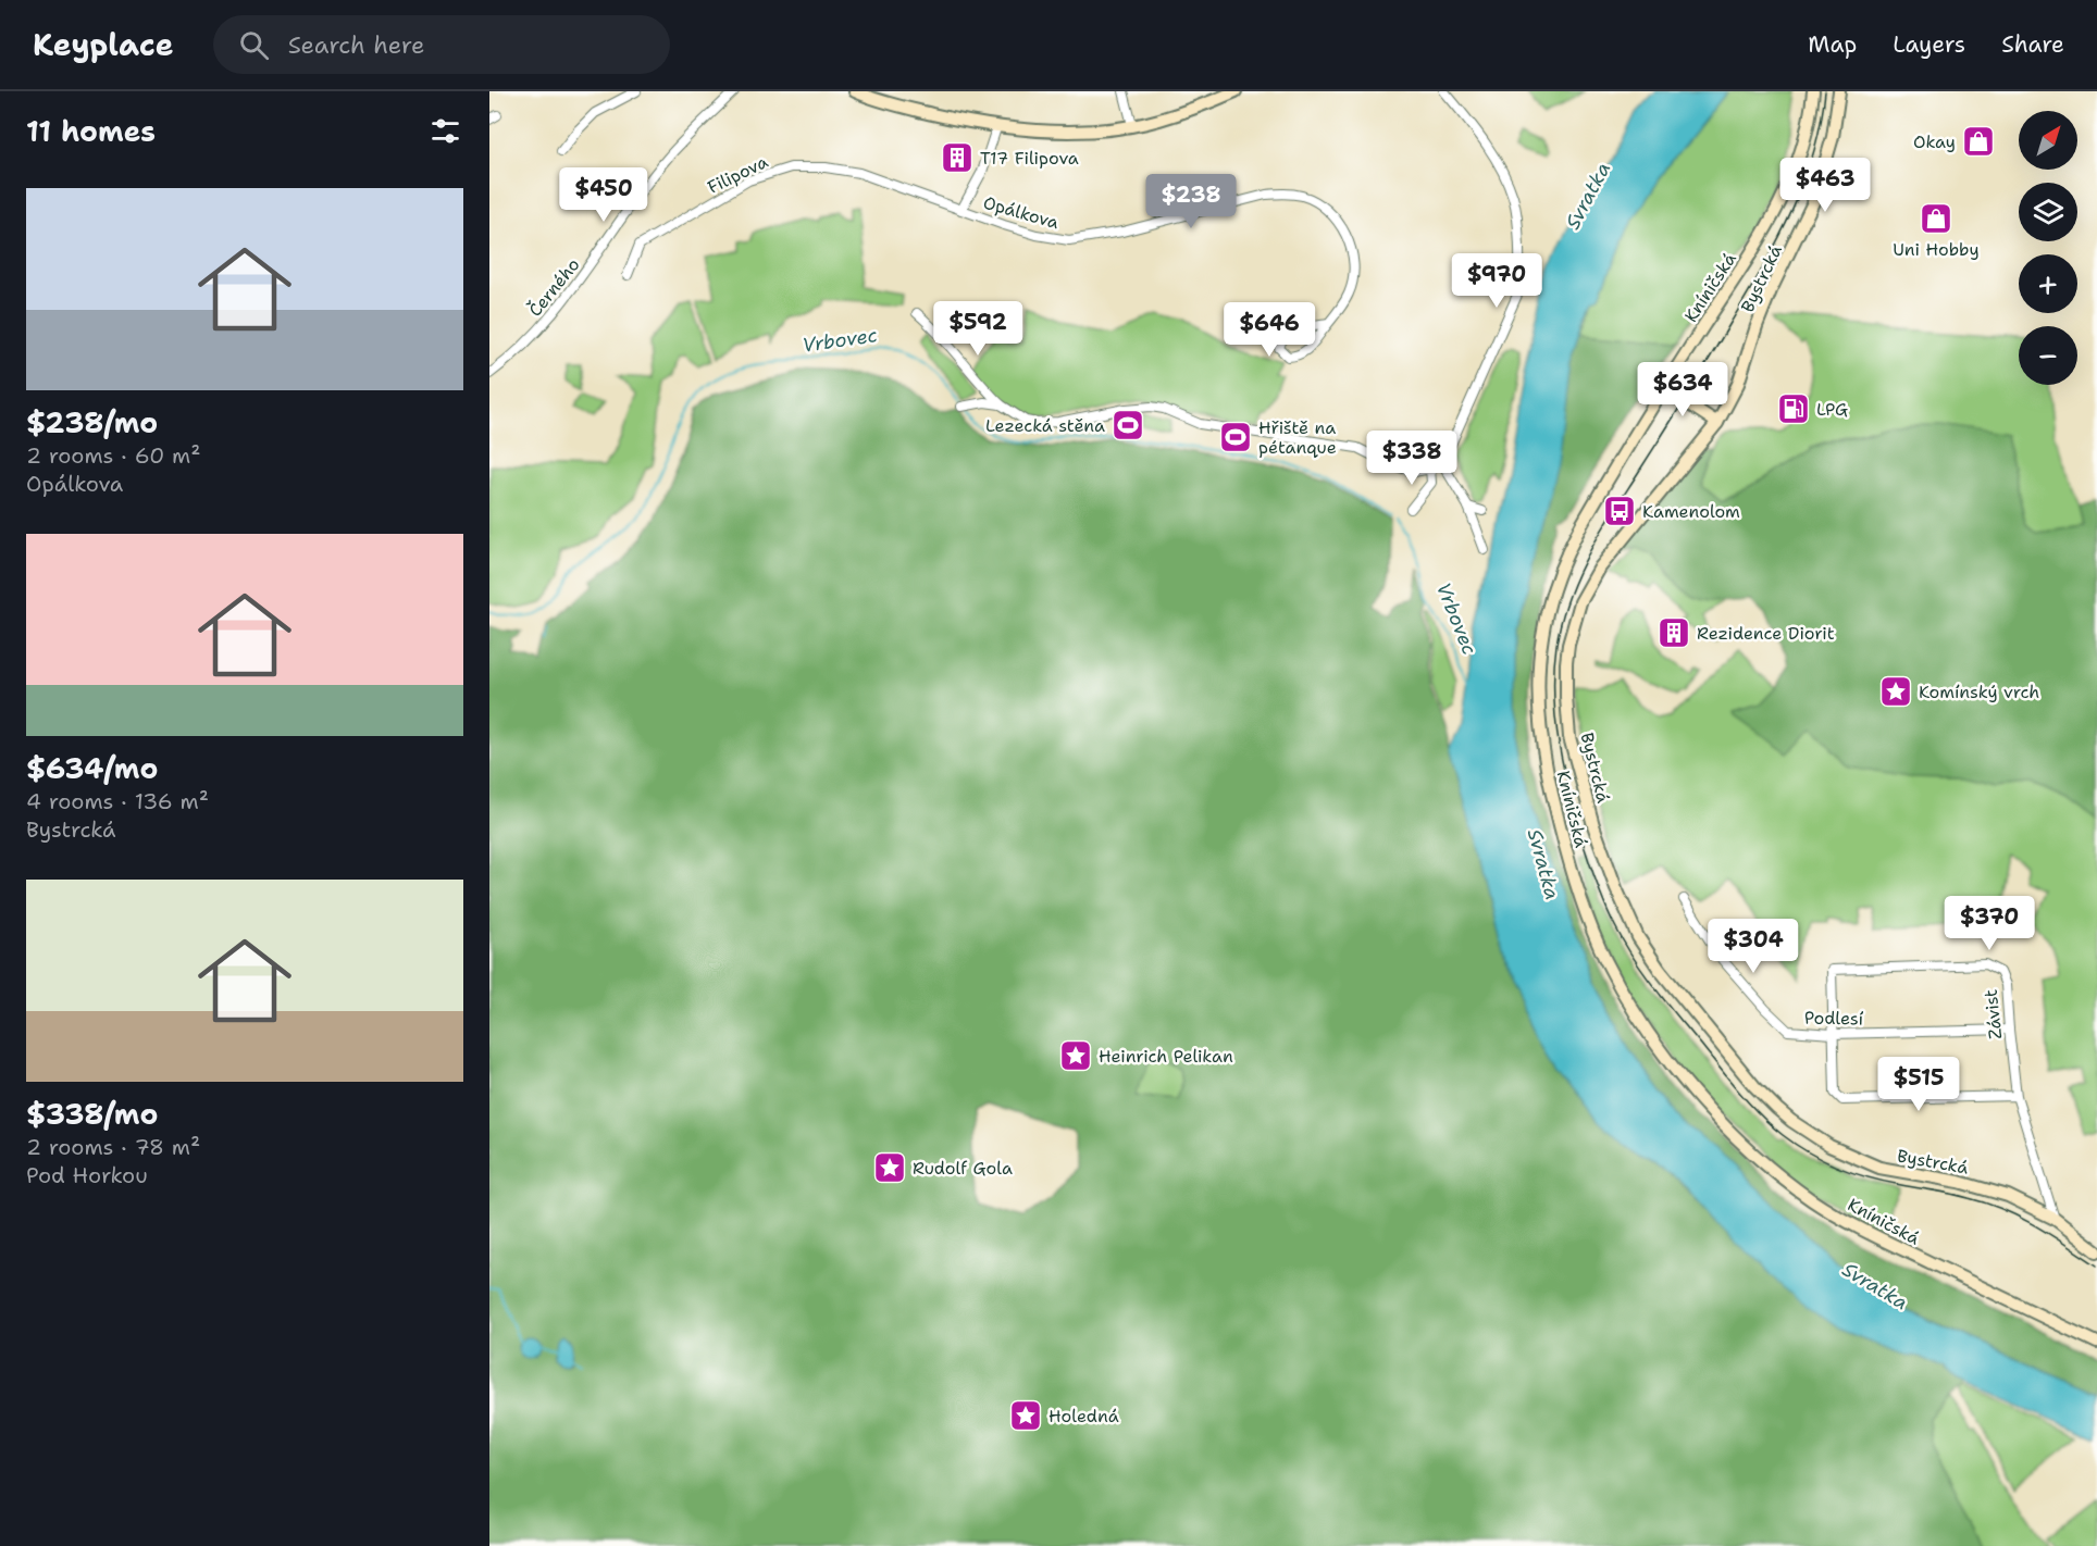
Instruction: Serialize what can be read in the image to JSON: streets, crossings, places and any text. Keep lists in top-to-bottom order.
{
  "streets": {
    "street": [
      "Filipova",
      "Opálkova",
      "Bystrcká",
      "Černého",
      "Kníničská",
      "Závist",
      "Podlesí"
    ]
  },
  "crossings": [
    ["Filipova", "Opálkova"],
    ["Bystrcká", "Závist"],
    ["Závist", "Podlesí"]
  ],
  "water": ["Svratka", "Vrbovec"],
  "places": {
    "shop": ["Okay", "Uni Hobby"],
    "building": ["T17 Filipova", "Rezidence Diorit"],
    "fuel station": ["LPG"],
    "sports": ["Lezecká stěna", "Hřiště na pétanque"],
    "bus stop": ["Kamenolom"],
    "place": [
      "Komínský vrch",
      "Heinrich Pelikan",
      "Rudolf Gola",
      "Holedná"
    ]
  },
  "north": "top right",
  "page": {
    "header": "Keyplace",
    "search": "Search here",
    "nav": ["Map", "Layers", "Share"],
    "heading": "11 homes",
    "map_buttons": ["+", "−"],
    "price": [
      "$463",
      "$450",
      "$238",
      "$970",
      "$592",
      "$646",
      "$634",
      "$338",
      "$370",
      "$304",
      "$515"
    ],
    "list": [
      {
        "name": "$238/mo",
        "note": "2 rooms · 60 m² · Opálkova"
      },
      {
        "name": "$634/mo",
        "note": "4 rooms · 136 m² · Bystrcká"
      },
      {
        "name": "$338/mo",
        "note": "2 rooms · 78 m² · Pod Horkou"
      }
    ]
  }
}
